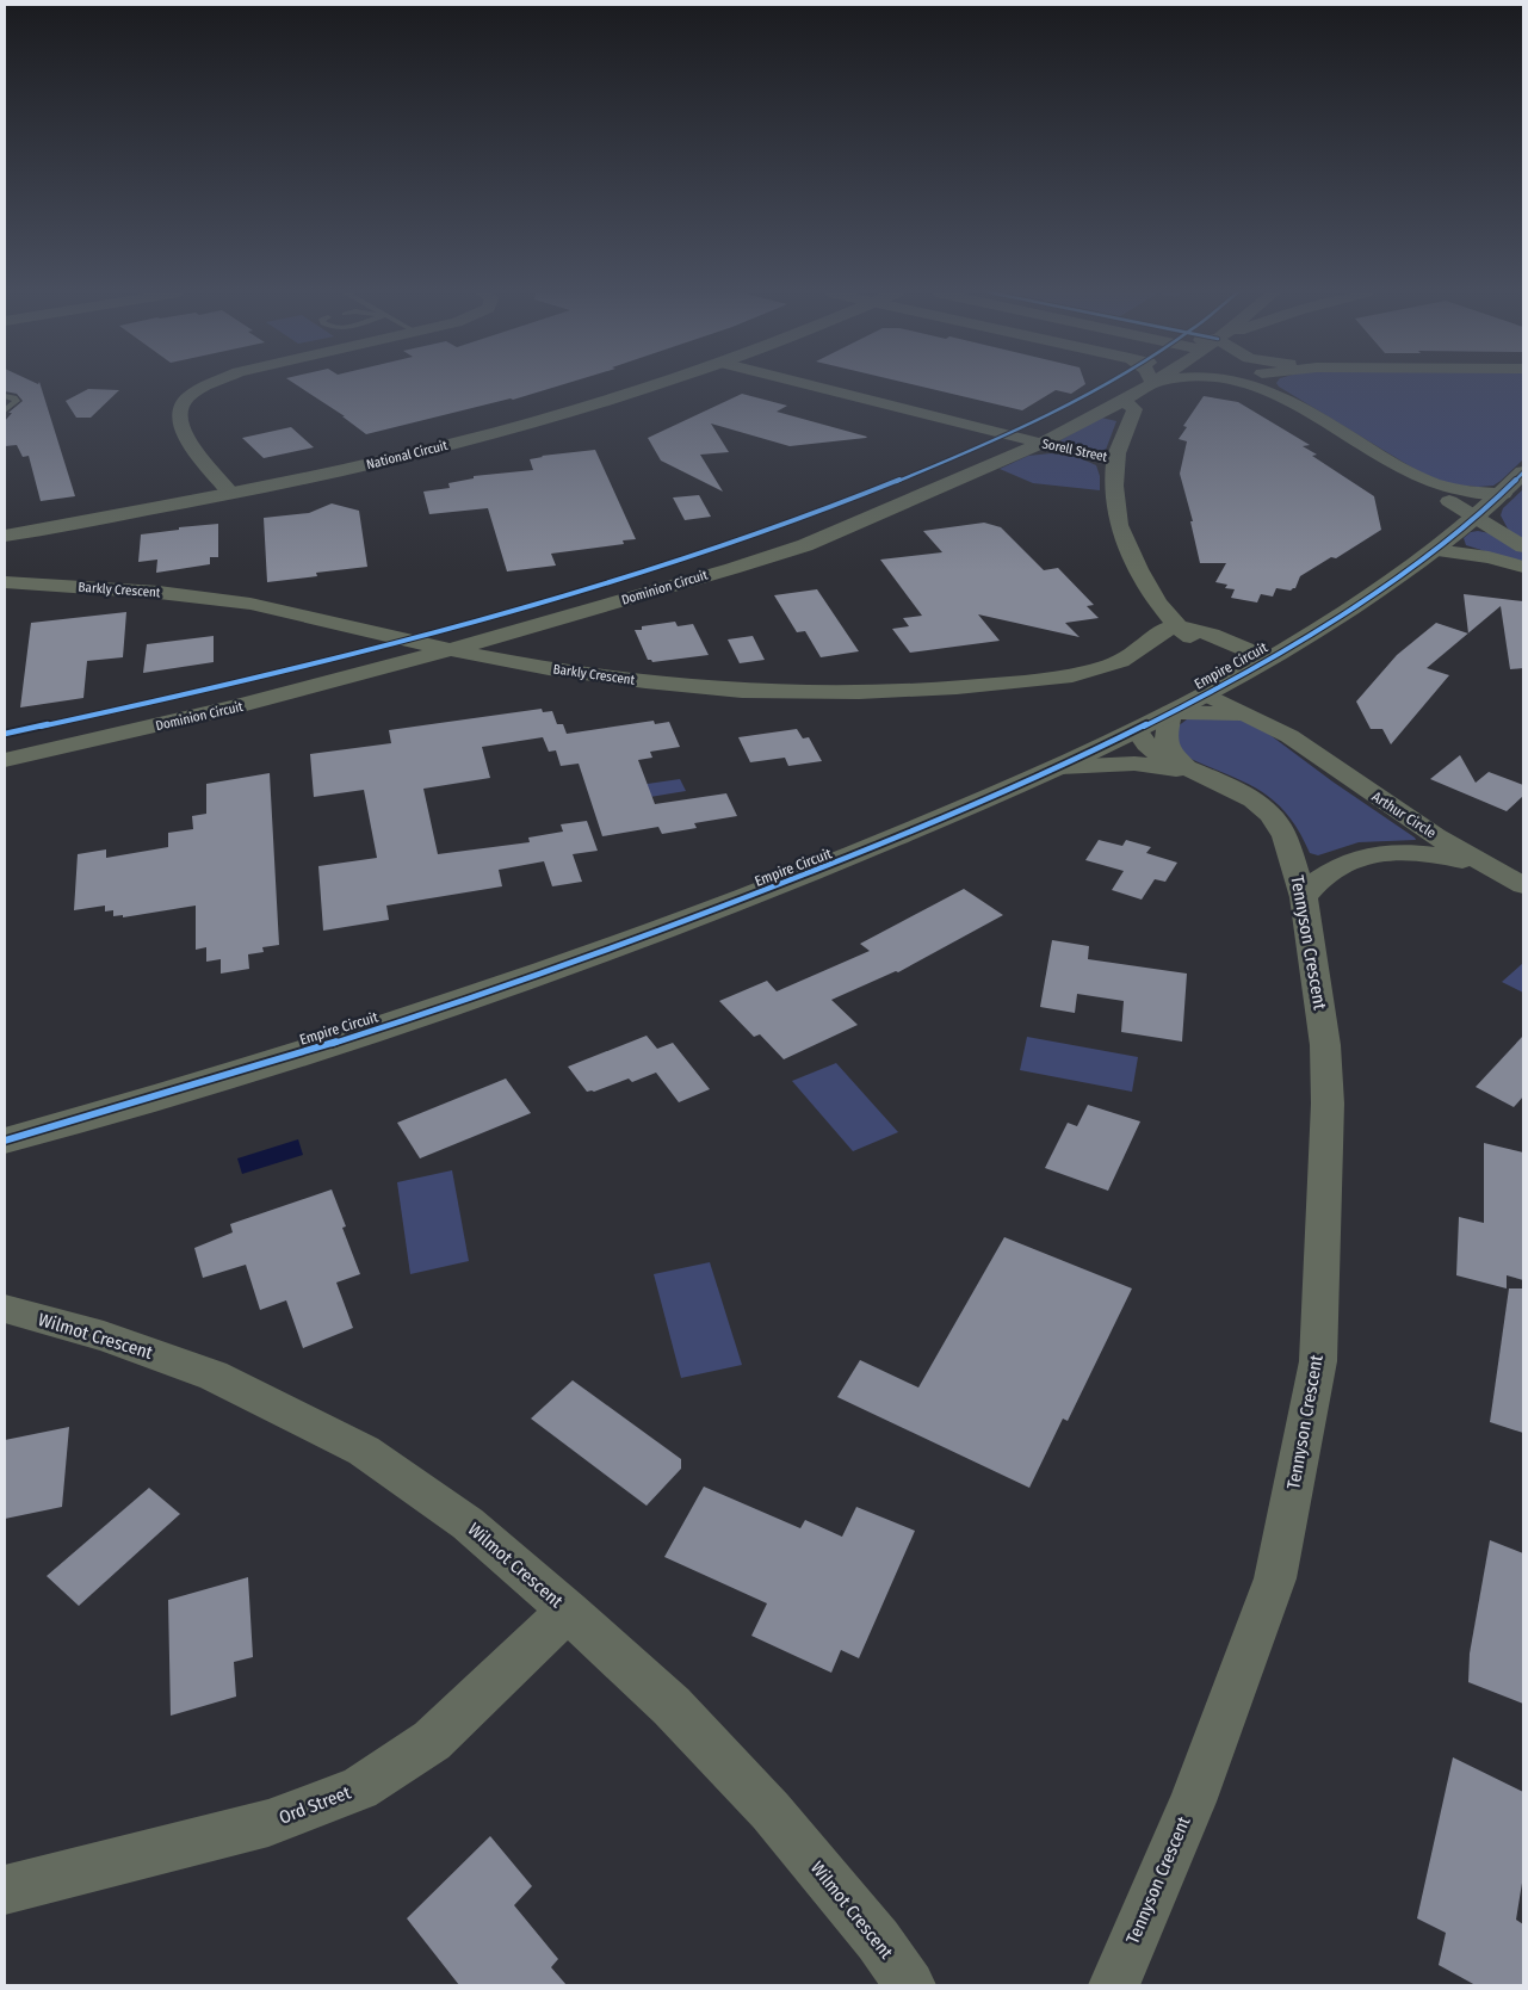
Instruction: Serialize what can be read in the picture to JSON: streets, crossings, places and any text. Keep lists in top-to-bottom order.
{
  "streets": {
    "street": [
      "Sorell Street",
      "National Circuit",
      "Dominion Circuit",
      "Barkly Crescent",
      "Empire Circuit",
      "Arthur Circle",
      "Tennyson Crescent",
      "Wilmot Crescent",
      "Ord Street"
    ]
  },
  "crossings": [
    ["Sorell Street", "Dominion Circuit"],
    ["Dominion Circuit", "Barkly Crescent"],
    ["Empire Circuit", "Arthur Circle"],
    ["Empire Circuit", "Tennyson Crescent"],
    ["Wilmot Crescent", "Ord Street"]
  ]
}
